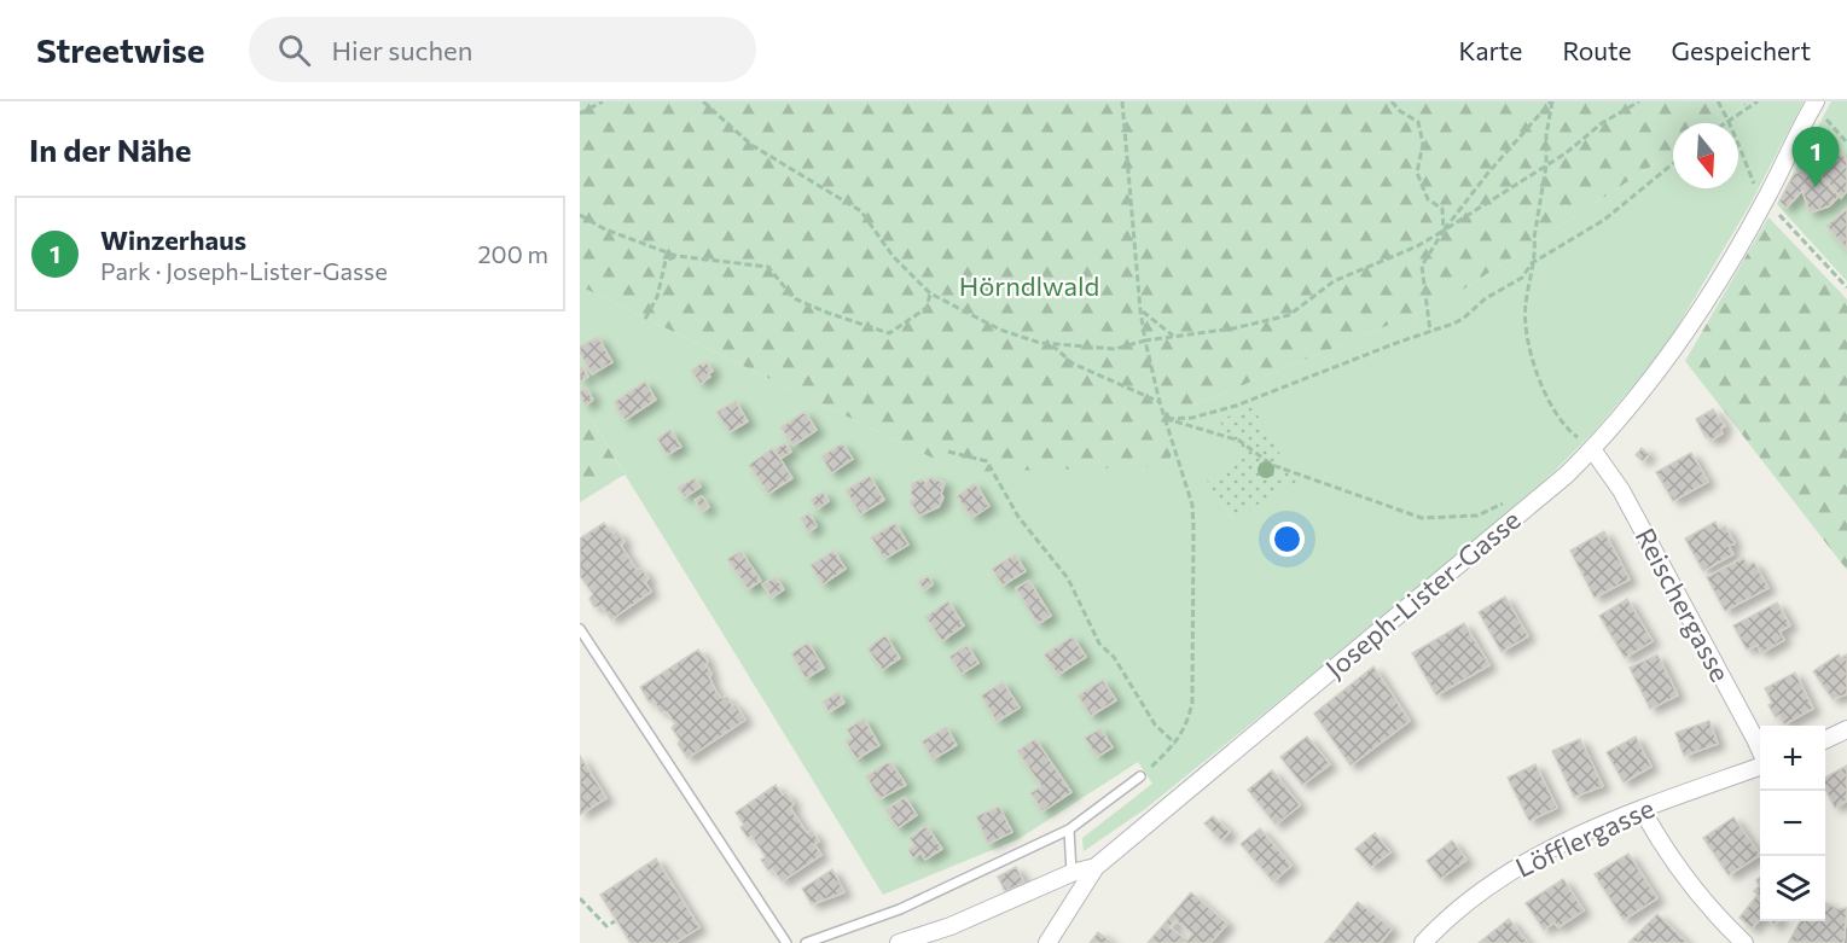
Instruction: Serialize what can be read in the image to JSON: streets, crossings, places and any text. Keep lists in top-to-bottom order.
{
  "streets": {
    "street": ["Joseph-Lister-Gasse", "Reischergasse", "Löfflergasse"]
  },
  "crossings": [
    ["Joseph-Lister-Gasse", "Reischergasse"]
  ],
  "parks": ["Hörndlwald"],
  "north": "bottom",
  "page": {
    "header": "Streetwise",
    "search": "Hier suchen",
    "nav": ["Karte", "Route", "Gespeichert"],
    "heading": "In der Nähe",
    "pins": "1",
    "list": [
      {
        "mark": "1",
        "name": "Winzerhaus",
        "note": "Park · Joseph-Lister-Gasse",
        "value": "200 m"
      }
    ],
    "map_buttons": ["+", "−"]
  }
}
